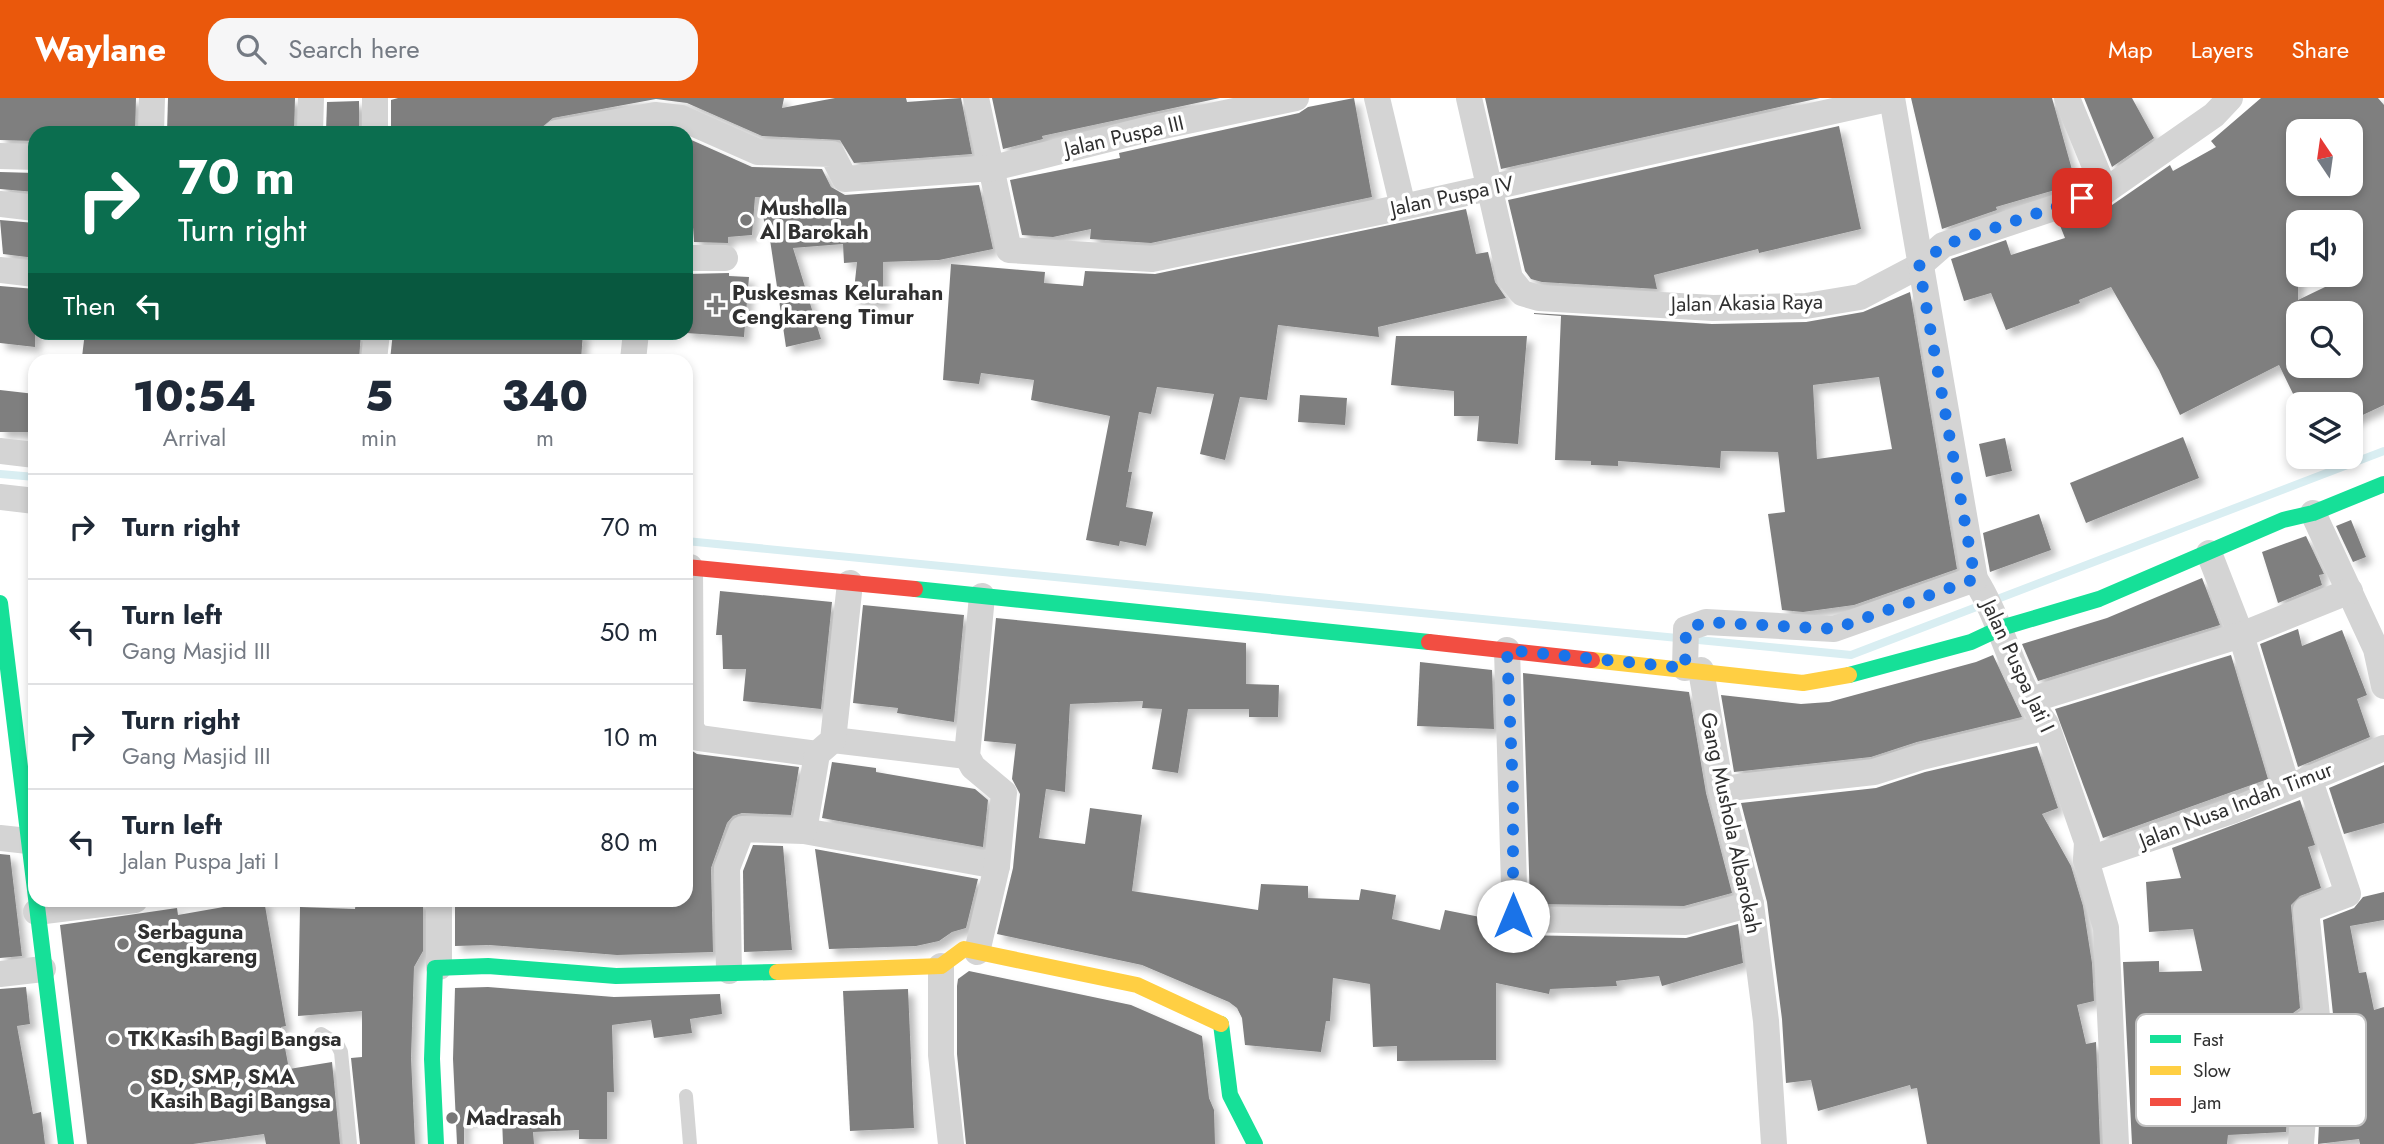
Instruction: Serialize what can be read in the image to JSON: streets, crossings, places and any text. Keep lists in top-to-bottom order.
{
  "streets": {
    "street": [
      "Jalan Puspa III",
      "Jalan Puspa IV",
      "Jalan Akasia Raya",
      "Jalan Puspa Jati I",
      "Jalan Nusa Indah Timur",
      "Gang Mushola Albarokah"
    ]
  },
  "crossings": [
    ["Jalan Puspa III", "Jalan Puspa IV"],
    ["Jalan Puspa IV", "Jalan Akasia Raya"],
    ["Jalan Puspa IV", "Jalan Puspa Jati I"],
    ["Jalan Akasia Raya", "Jalan Puspa Jati I"],
    ["Jalan Puspa Jati I", "Jalan Nusa Indah Timur"]
  ],
  "places": {
    "other": [
      "Musholla Al Barokah",
      "Serbaguna Cengkareng",
      "TK Kasih Bagi Bangsa",
      "SD, SMP, SMA Kasih Bagi Bangsa",
      "Madrasah"
    ],
    "health": ["Puskesmas Kelurahan Cengkareng Timur"]
  },
  "legend": ["Fast", "Slow", "Jam"],
  "north": "top",
  "page": {
    "header": "Waylane",
    "search": "Search here",
    "nav": ["Map", "Layers", "Share"],
    "turn": ["70 m", "Turn right"],
    "then": "Then",
    "eta": [
      "10:54",
      "Arrival",
      "5",
      "min",
      "340",
      "m"
    ],
    "list": [
      {
        "name": "Turn right",
        "value": "70 m"
      },
      {
        "name": "Turn left",
        "note": "Gang Masjid III",
        "value": "50 m"
      },
      {
        "name": "Turn right",
        "note": "Gang Masjid III",
        "value": "10 m"
      },
      {
        "name": "Turn left",
        "note": "Jalan Puspa Jati I",
        "value": "80 m"
      }
    ]
  }
}
